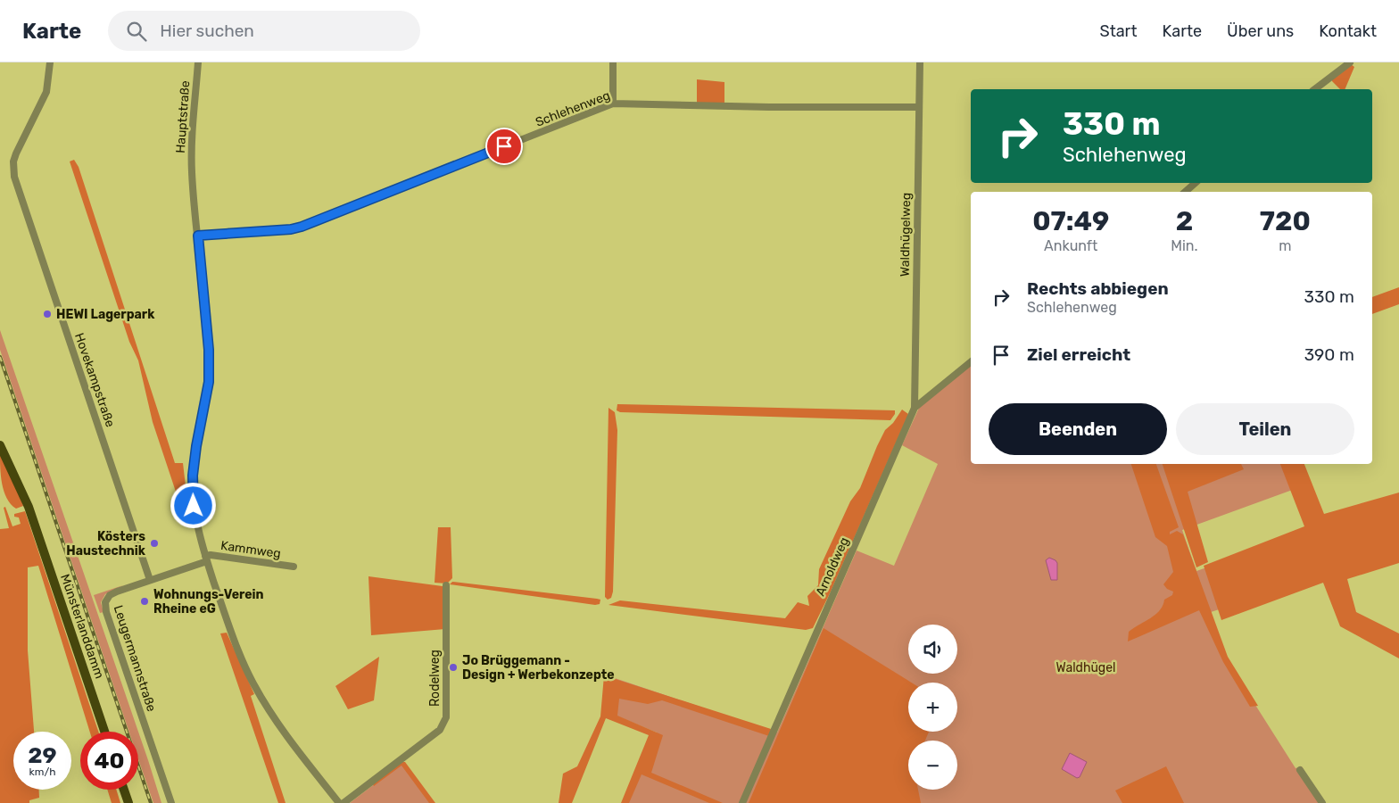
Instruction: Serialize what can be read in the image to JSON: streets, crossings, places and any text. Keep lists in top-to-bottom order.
{
  "streets": {
    "main road": ["Münsterlanddamm"],
    "street": [
      "Schlehenweg",
      "Hauptstraße",
      "Waldhügelweg",
      "Hovekampstraße",
      "Kammweg",
      "Arnoldweg",
      "Leugermannstraße",
      "Rodelweg"
    ]
  },
  "crossings": [
    ["Schlehenweg", "Hauptstraße"],
    ["Schlehenweg", "Waldhügelweg"],
    ["Hauptstraße", "Kammweg"],
    ["Hauptstraße", "Leugermannstraße"],
    ["Waldhügelweg", "Arnoldweg"],
    ["Hovekampstraße", "Leugermannstraße"],
    ["Kammweg", "Leugermannstraße"]
  ],
  "parks": ["Waldhügel"],
  "places": [
    "HEWI Lagerpark",
    "Kösters Haustechnik",
    "Wohnungs-Verein Rheine eG",
    "Jo Brüggemann - Design + Werbekonzepte"
  ],
  "page": {
    "header": "Karte",
    "search": "Hier suchen",
    "nav": [
      "Start",
      "Karte",
      "Über uns",
      "Kontakt"
    ],
    "turn": ["330 m", "Schlehenweg"],
    "eta": [
      "07:49",
      "Ankunft",
      "2",
      "Min.",
      "720",
      "m"
    ],
    "list": [
      {
        "name": "Rechts abbiegen",
        "note": "Schlehenweg",
        "value": "330 m"
      },
      {
        "name": "Ziel erreicht",
        "value": "390 m"
      }
    ],
    "buttons": ["Beenden", "Teilen"],
    "map_buttons": ["+", "−"],
    "speed": "29 km/h",
    "limit": "40"
  }
}
